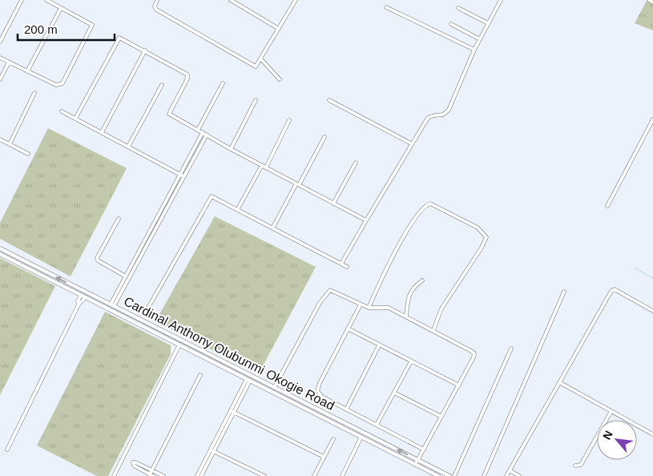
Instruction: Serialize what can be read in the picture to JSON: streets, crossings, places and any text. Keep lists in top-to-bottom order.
{
  "streets": {
    "street": ["Cardinal Anthony Olubunmi Okogie Road"]
  },
  "scale_bar": "200 m",
  "north": "top left"
}
